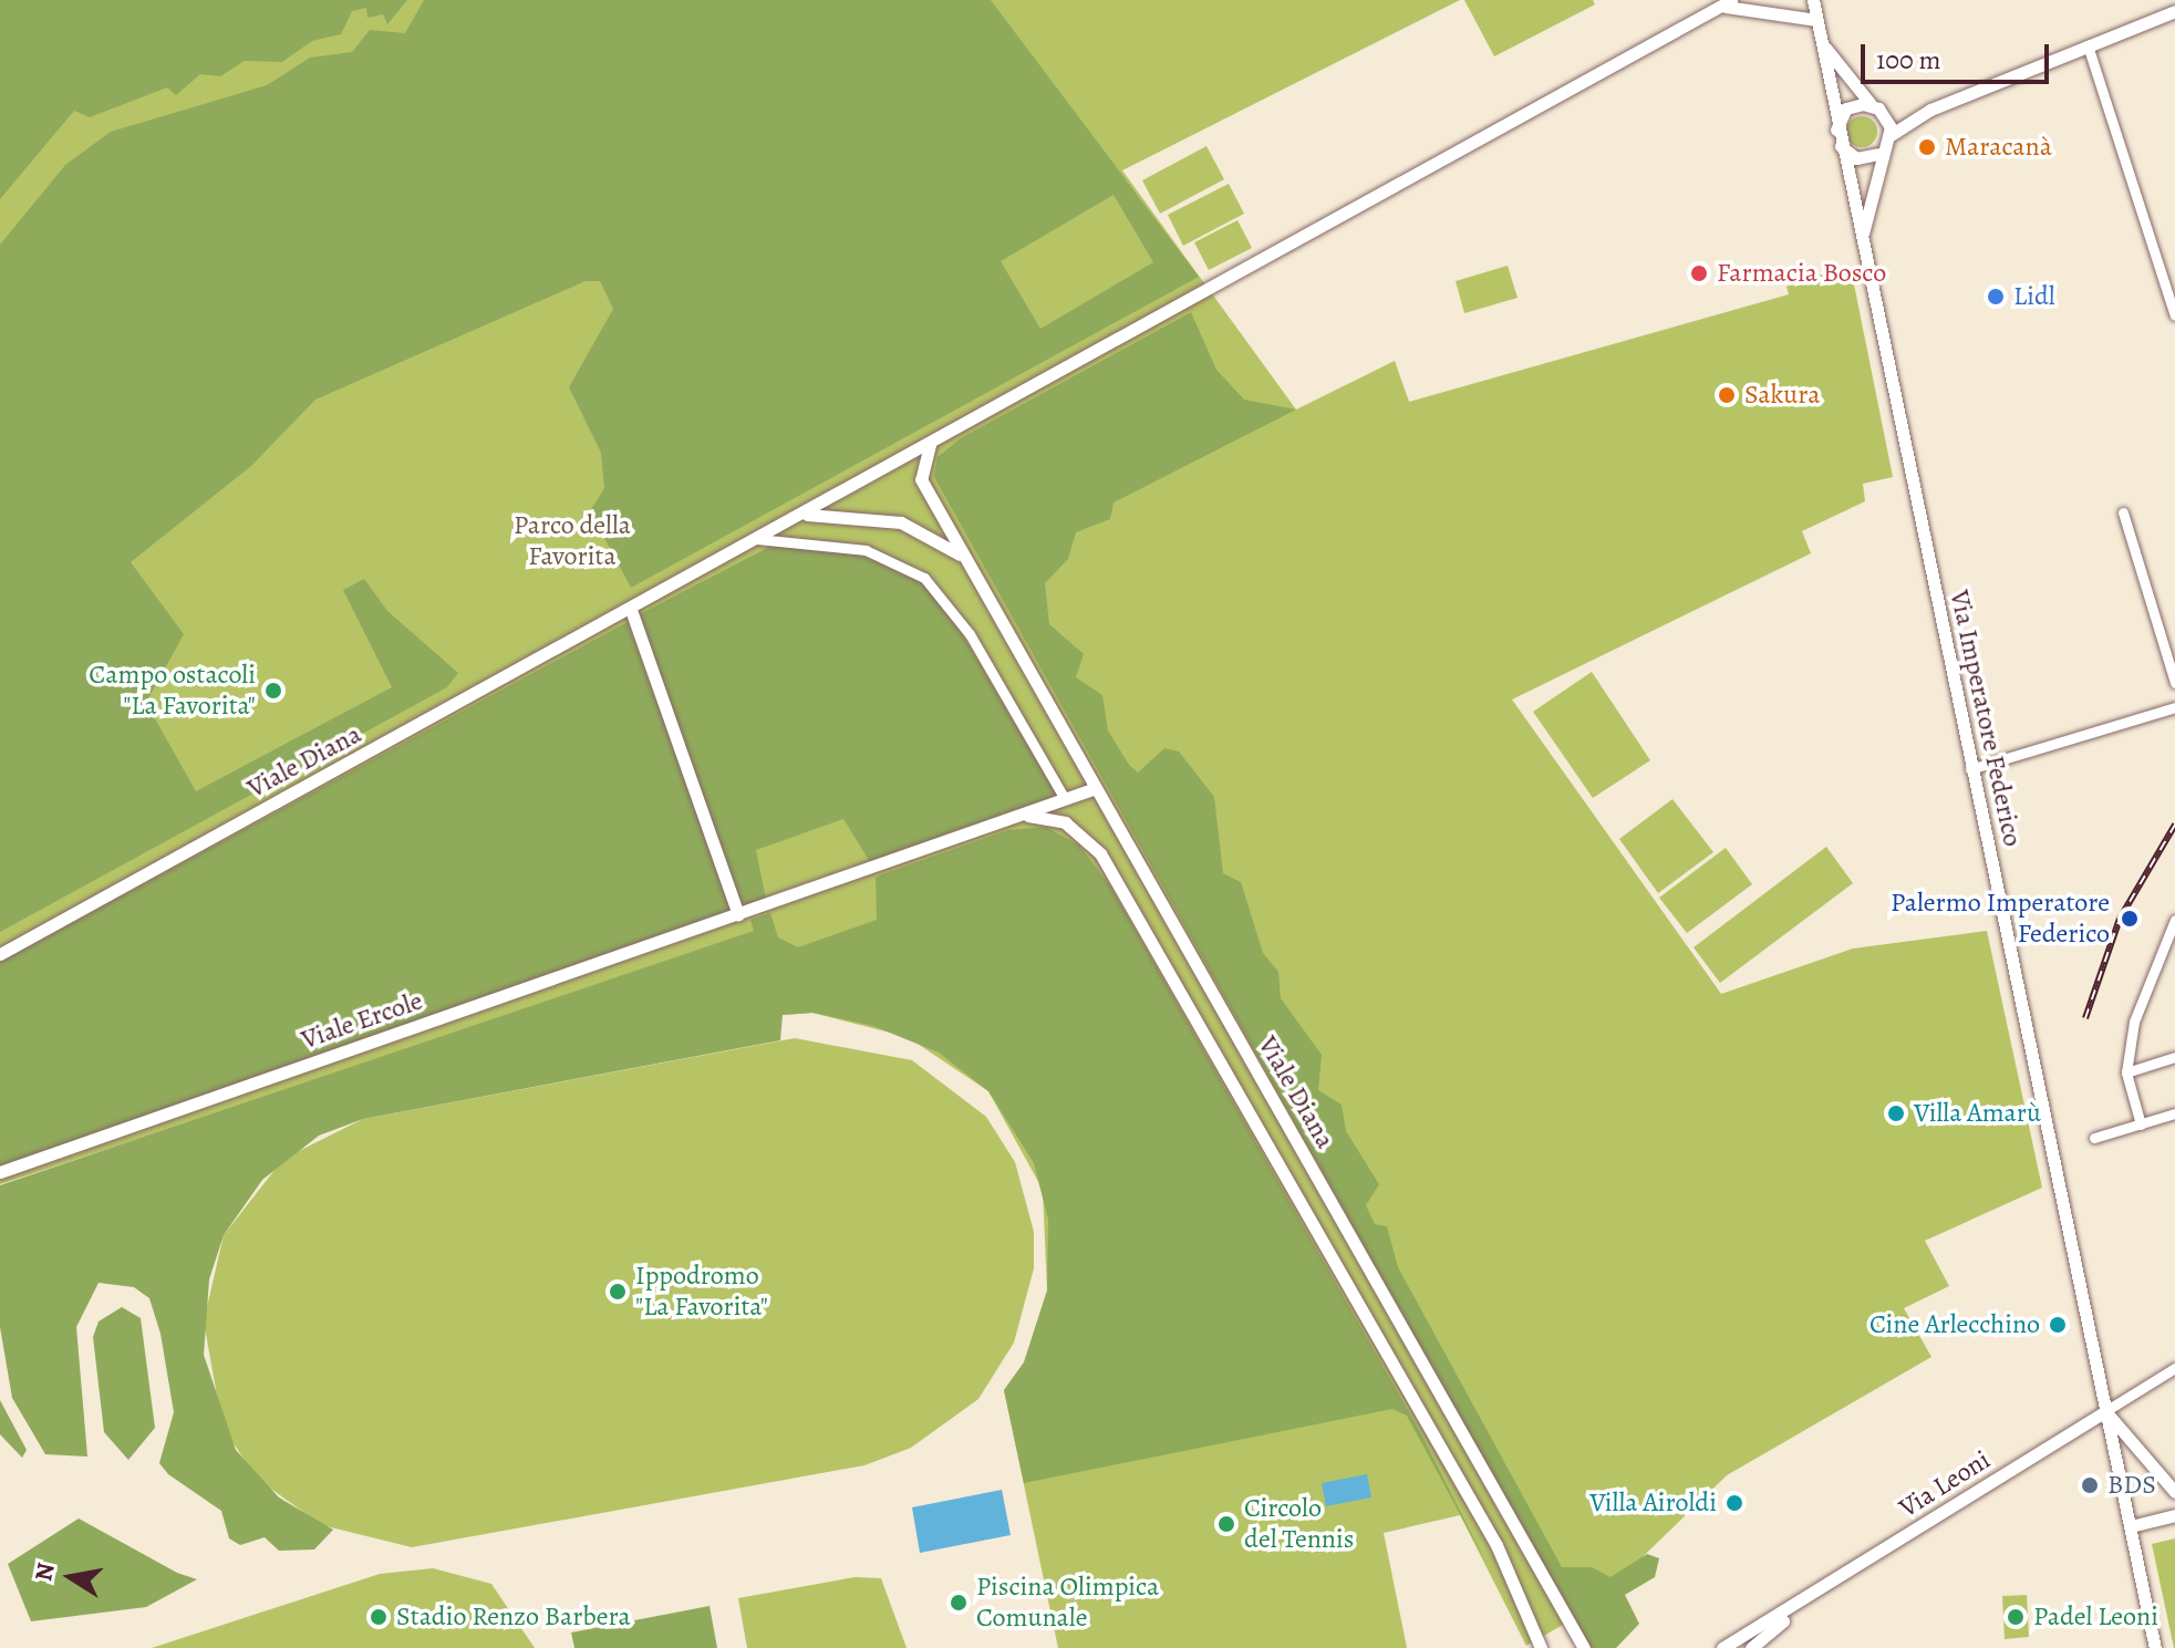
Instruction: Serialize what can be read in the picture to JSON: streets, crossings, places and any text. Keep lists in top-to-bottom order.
{
  "streets": {
    "street": [
      "Via Imperatore Federico",
      "Viale Diana",
      "Viale Ercole",
      "Via Leoni"
    ]
  },
  "crossings": [
    ["Via Imperatore Federico", "Via Leoni"],
    ["Viale Diana", "Viale Ercole"]
  ],
  "parks": ["Parco della Favorita"],
  "places": [
    "Maracanà",
    "Farmacia Bosco",
    "Lidl",
    "Sakura",
    "Campo ostacoli \"La Favorita\"",
    "Palermo Imperatore Federico",
    "Villa Amarù",
    "Ippodromo \"La Favorita\"",
    "Cine Arlecchino",
    "BDS",
    "Villa Airoldi",
    "Circolo del Tennis",
    "Piscina Olimpica Comunale",
    "Stadio Renzo Barbera",
    "Padel Leoni"
  ],
  "scale_bar": "100 m",
  "north": "left"
}
